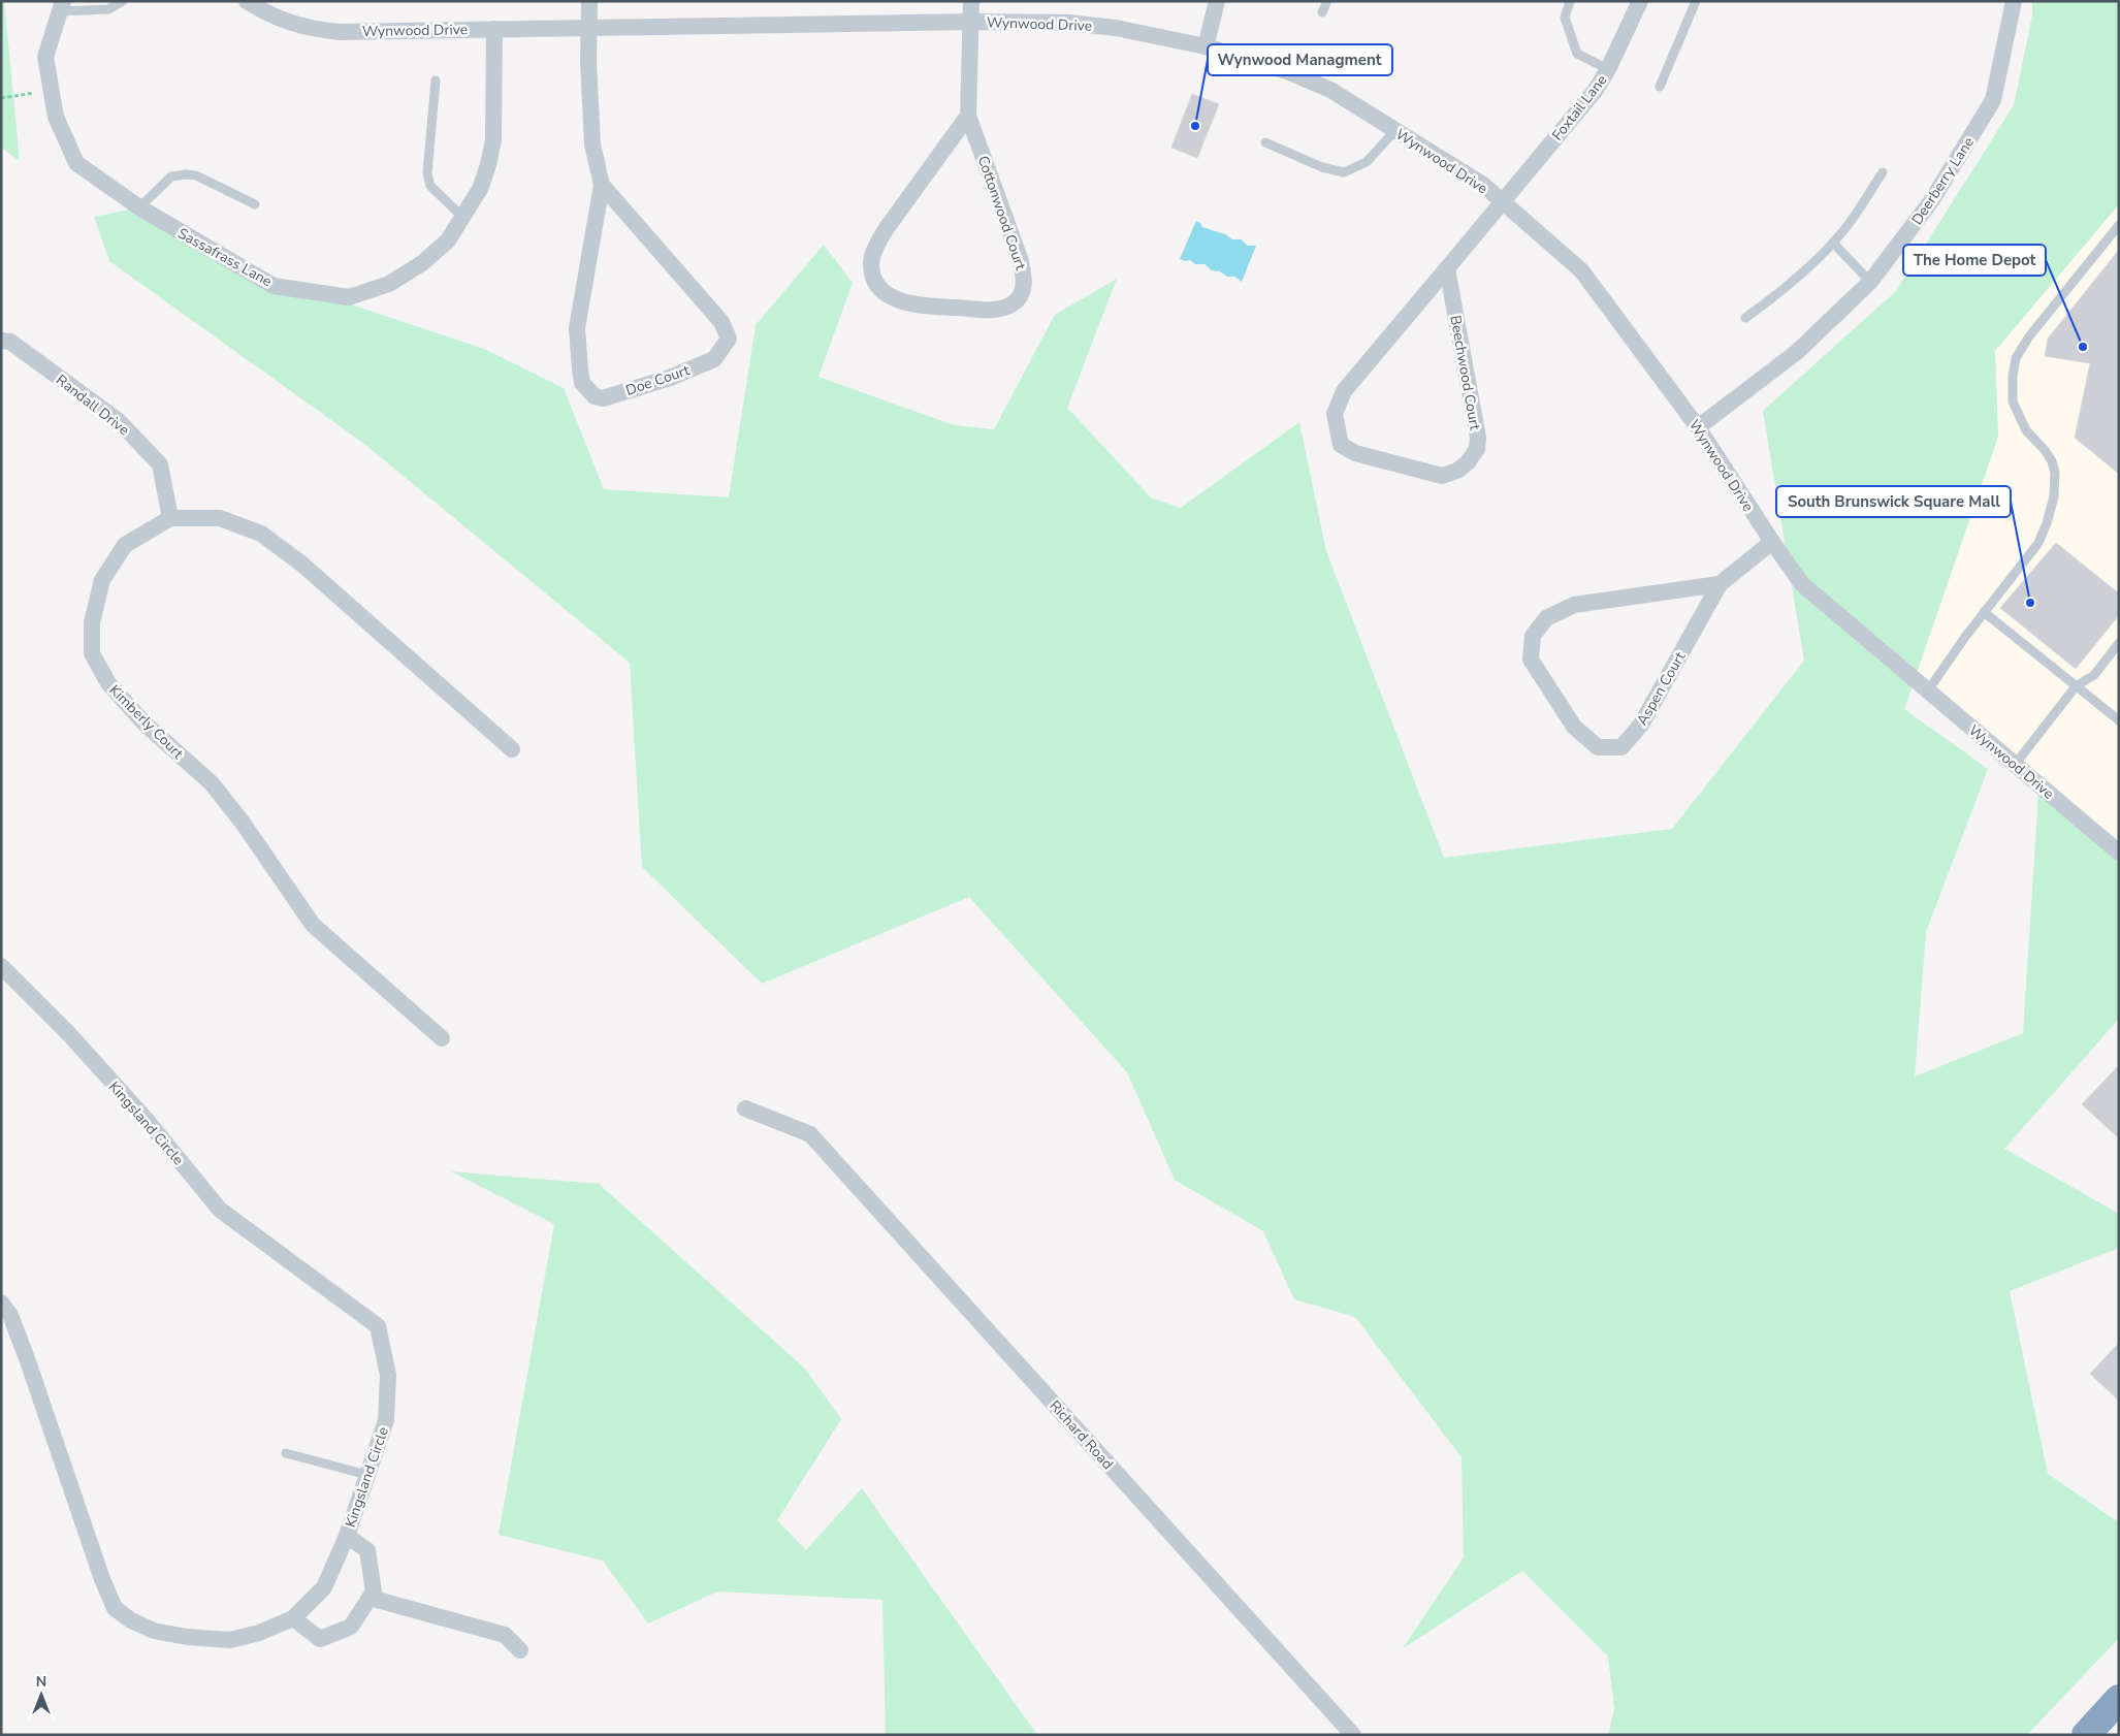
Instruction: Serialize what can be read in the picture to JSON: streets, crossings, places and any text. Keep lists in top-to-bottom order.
{
  "streets": {
    "street": [
      "Wynwood Drive",
      "Foxtail Lane",
      "Deerberry Lane",
      "Cottonwood Court",
      "Sassafrass Lane",
      "Beechwood Court",
      "Doe Court",
      "Randall Drive",
      "Aspen Court",
      "Kimberly Court",
      "Kingsland Circle",
      "Richard Road"
    ]
  },
  "crossings": [
    ["Wynwood Drive", "Foxtail Lane"],
    ["Wynwood Drive", "Deerberry Lane"],
    ["Wynwood Drive", "Cottonwood Court"],
    ["Wynwood Drive", "Sassafrass Lane"],
    ["Wynwood Drive", "Beechwood Court"],
    ["Wynwood Drive", "Doe Court"],
    ["Wynwood Drive", "Aspen Court"],
    ["Foxtail Lane", "Beechwood Court"],
    ["Randall Drive", "Kimberly Court"]
  ],
  "places": ["Wynwood Managment", "The Home Depot", "South Brunswick Square Mall"],
  "north": "top"
}
